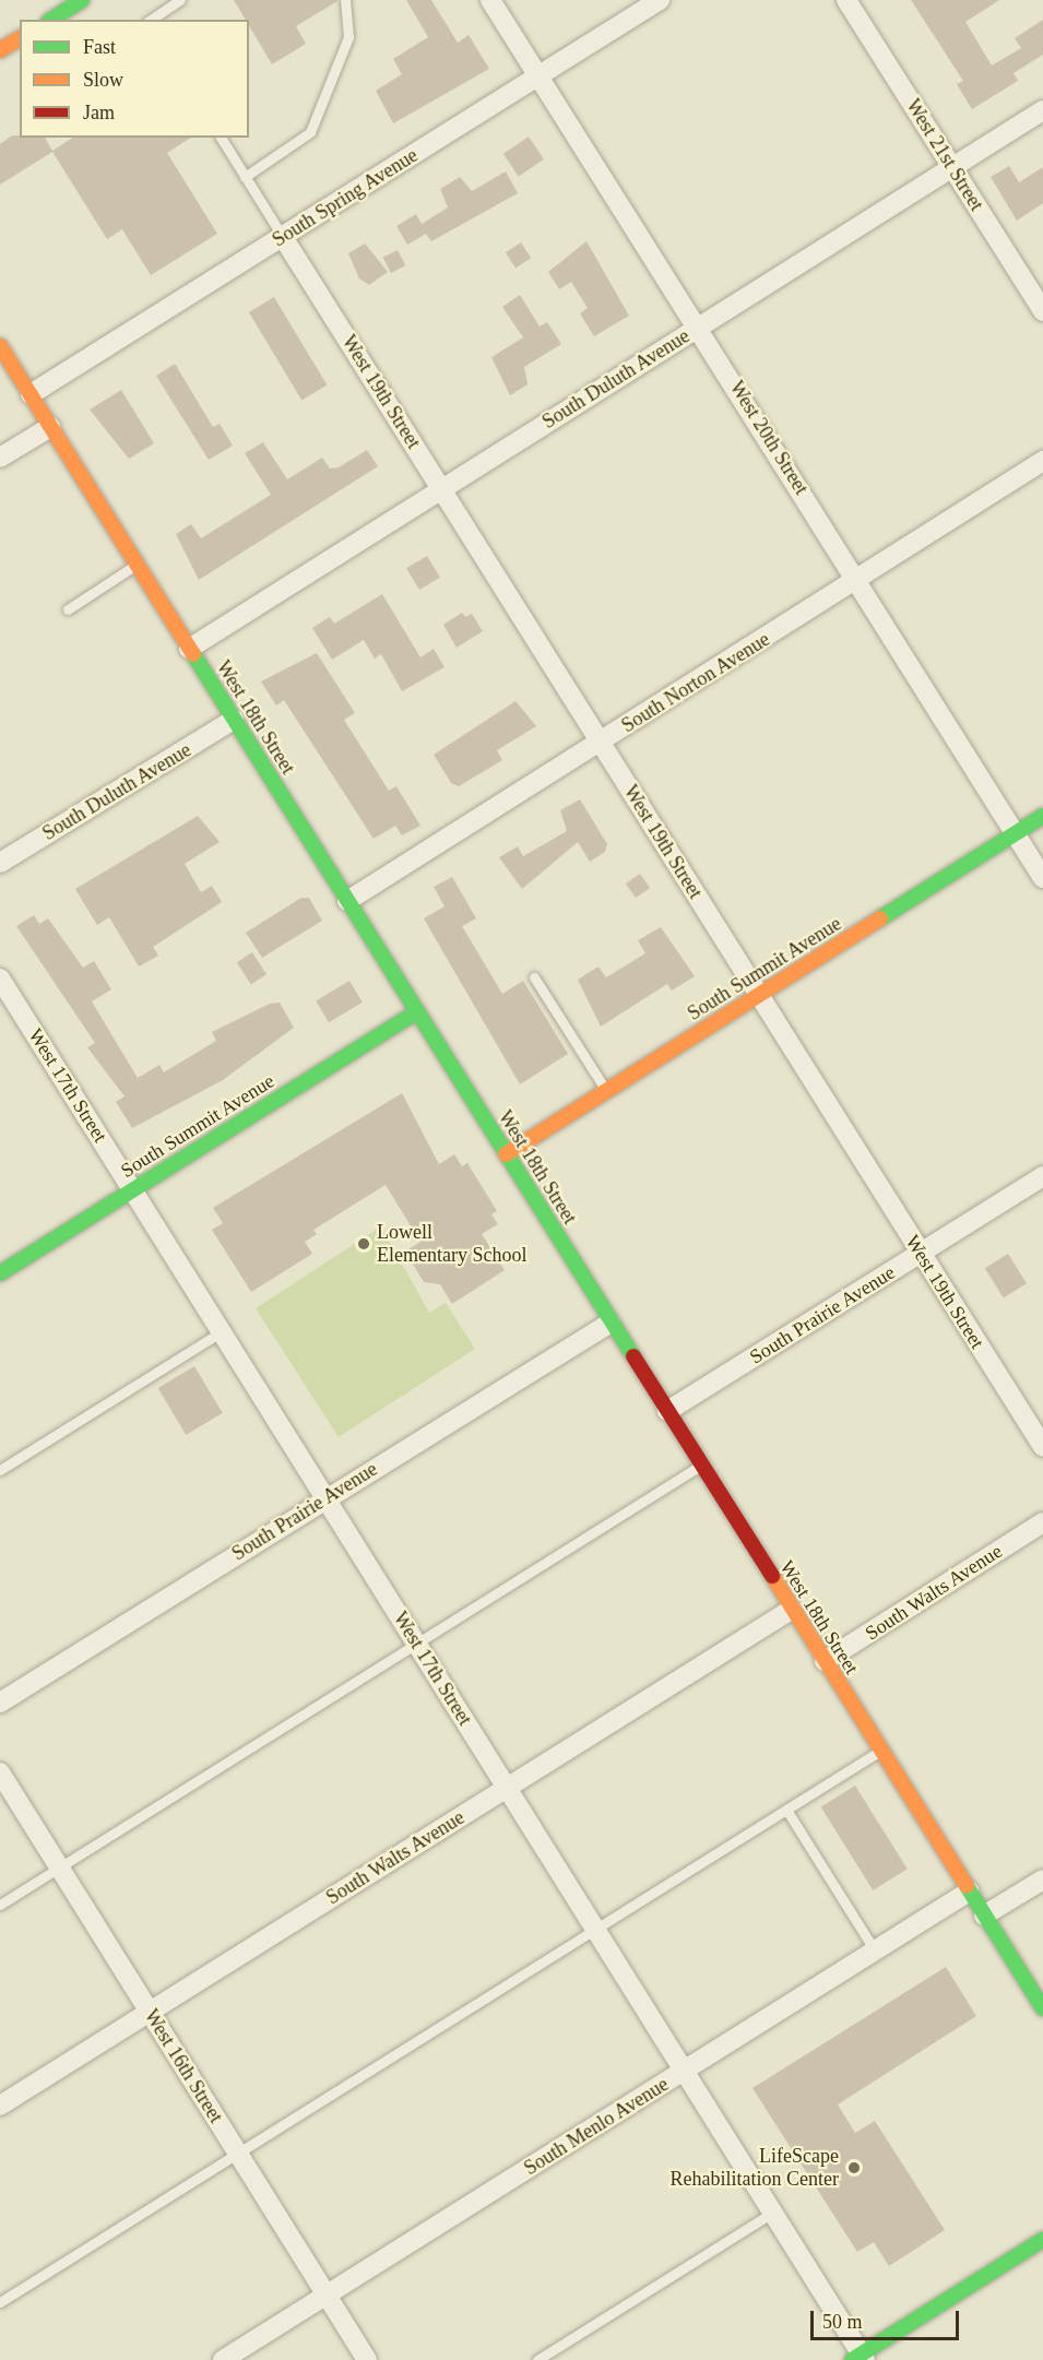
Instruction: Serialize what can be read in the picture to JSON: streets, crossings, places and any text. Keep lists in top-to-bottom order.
{
  "streets": {
    "street": [
      "West 21st Street",
      "South Spring Avenue",
      "South Duluth Avenue",
      "West 19th Street",
      "West 20th Street",
      "South Norton Avenue",
      "West 18th Street",
      "South Summit Avenue",
      "West 17th Street",
      "South Prairie Avenue",
      "South Walts Avenue",
      "West 16th Street",
      "South Menlo Avenue"
    ]
  },
  "crossings": [
    ["West 21st Street", "South Duluth Avenue"],
    ["South Spring Avenue", "West 19th Street"],
    ["South Spring Avenue", "West 20th Street"],
    ["South Spring Avenue", "West 18th Street"],
    ["South Duluth Avenue", "West 19th Street"],
    ["South Duluth Avenue", "West 20th Street"],
    ["South Duluth Avenue", "West 18th Street"],
    ["West 19th Street", "South Norton Avenue"],
    ["West 19th Street", "South Summit Avenue"],
    ["West 19th Street", "South Prairie Avenue"],
    ["West 20th Street", "South Norton Avenue"],
    ["West 20th Street", "South Summit Avenue"],
    ["South Norton Avenue", "West 18th Street"],
    ["West 18th Street", "South Summit Avenue"],
    ["West 18th Street", "South Prairie Avenue"],
    ["West 18th Street", "South Walts Avenue"],
    ["West 18th Street", "South Menlo Avenue"],
    ["South Summit Avenue", "West 17th Street"],
    ["West 17th Street", "South Prairie Avenue"],
    ["West 17th Street", "South Walts Avenue"],
    ["West 17th Street", "South Menlo Avenue"],
    ["South Walts Avenue", "West 16th Street"],
    ["West 16th Street", "South Menlo Avenue"]
  ],
  "places": ["Lowell Elementary School", "LifeScape Rehabilitation Center"],
  "legend": ["Fast", "Slow", "Jam"],
  "scale_bar": "50 m"
}
